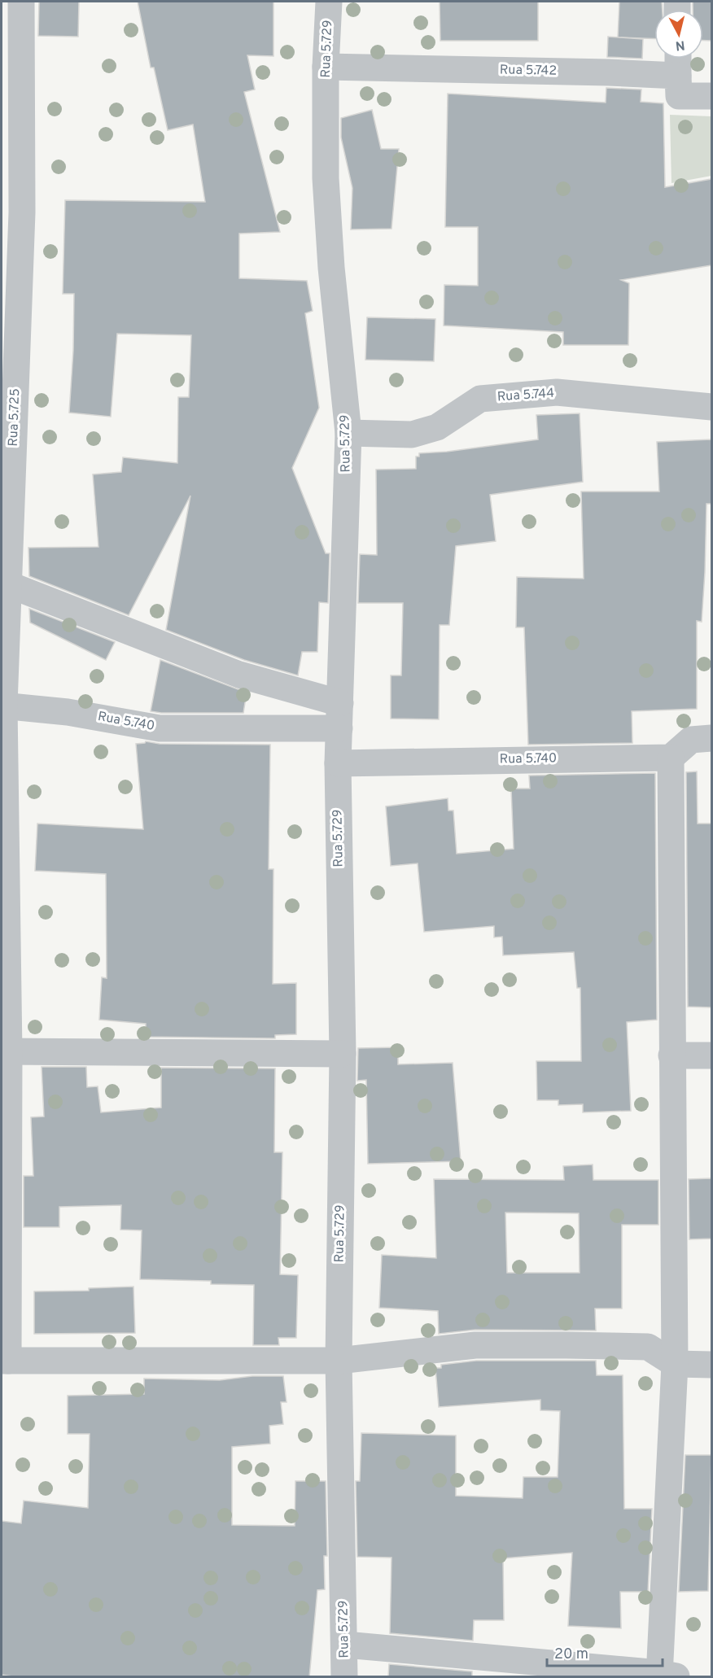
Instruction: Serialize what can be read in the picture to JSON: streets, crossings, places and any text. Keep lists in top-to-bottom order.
{
  "streets": {
    "street": [
      "Rua 5.729",
      "Rua 5.742",
      "Rua 5.744",
      "Rua 5.725",
      "Rua 5.740"
    ]
  },
  "crossings": [
    ["Rua 5.729", "Rua 5.742"],
    ["Rua 5.729", "Rua 5.744"],
    ["Rua 5.729", "Rua 5.740"],
    ["Rua 5.725", "Rua 5.740"]
  ],
  "scale_bar": "20 m",
  "north": "bottom"
}
